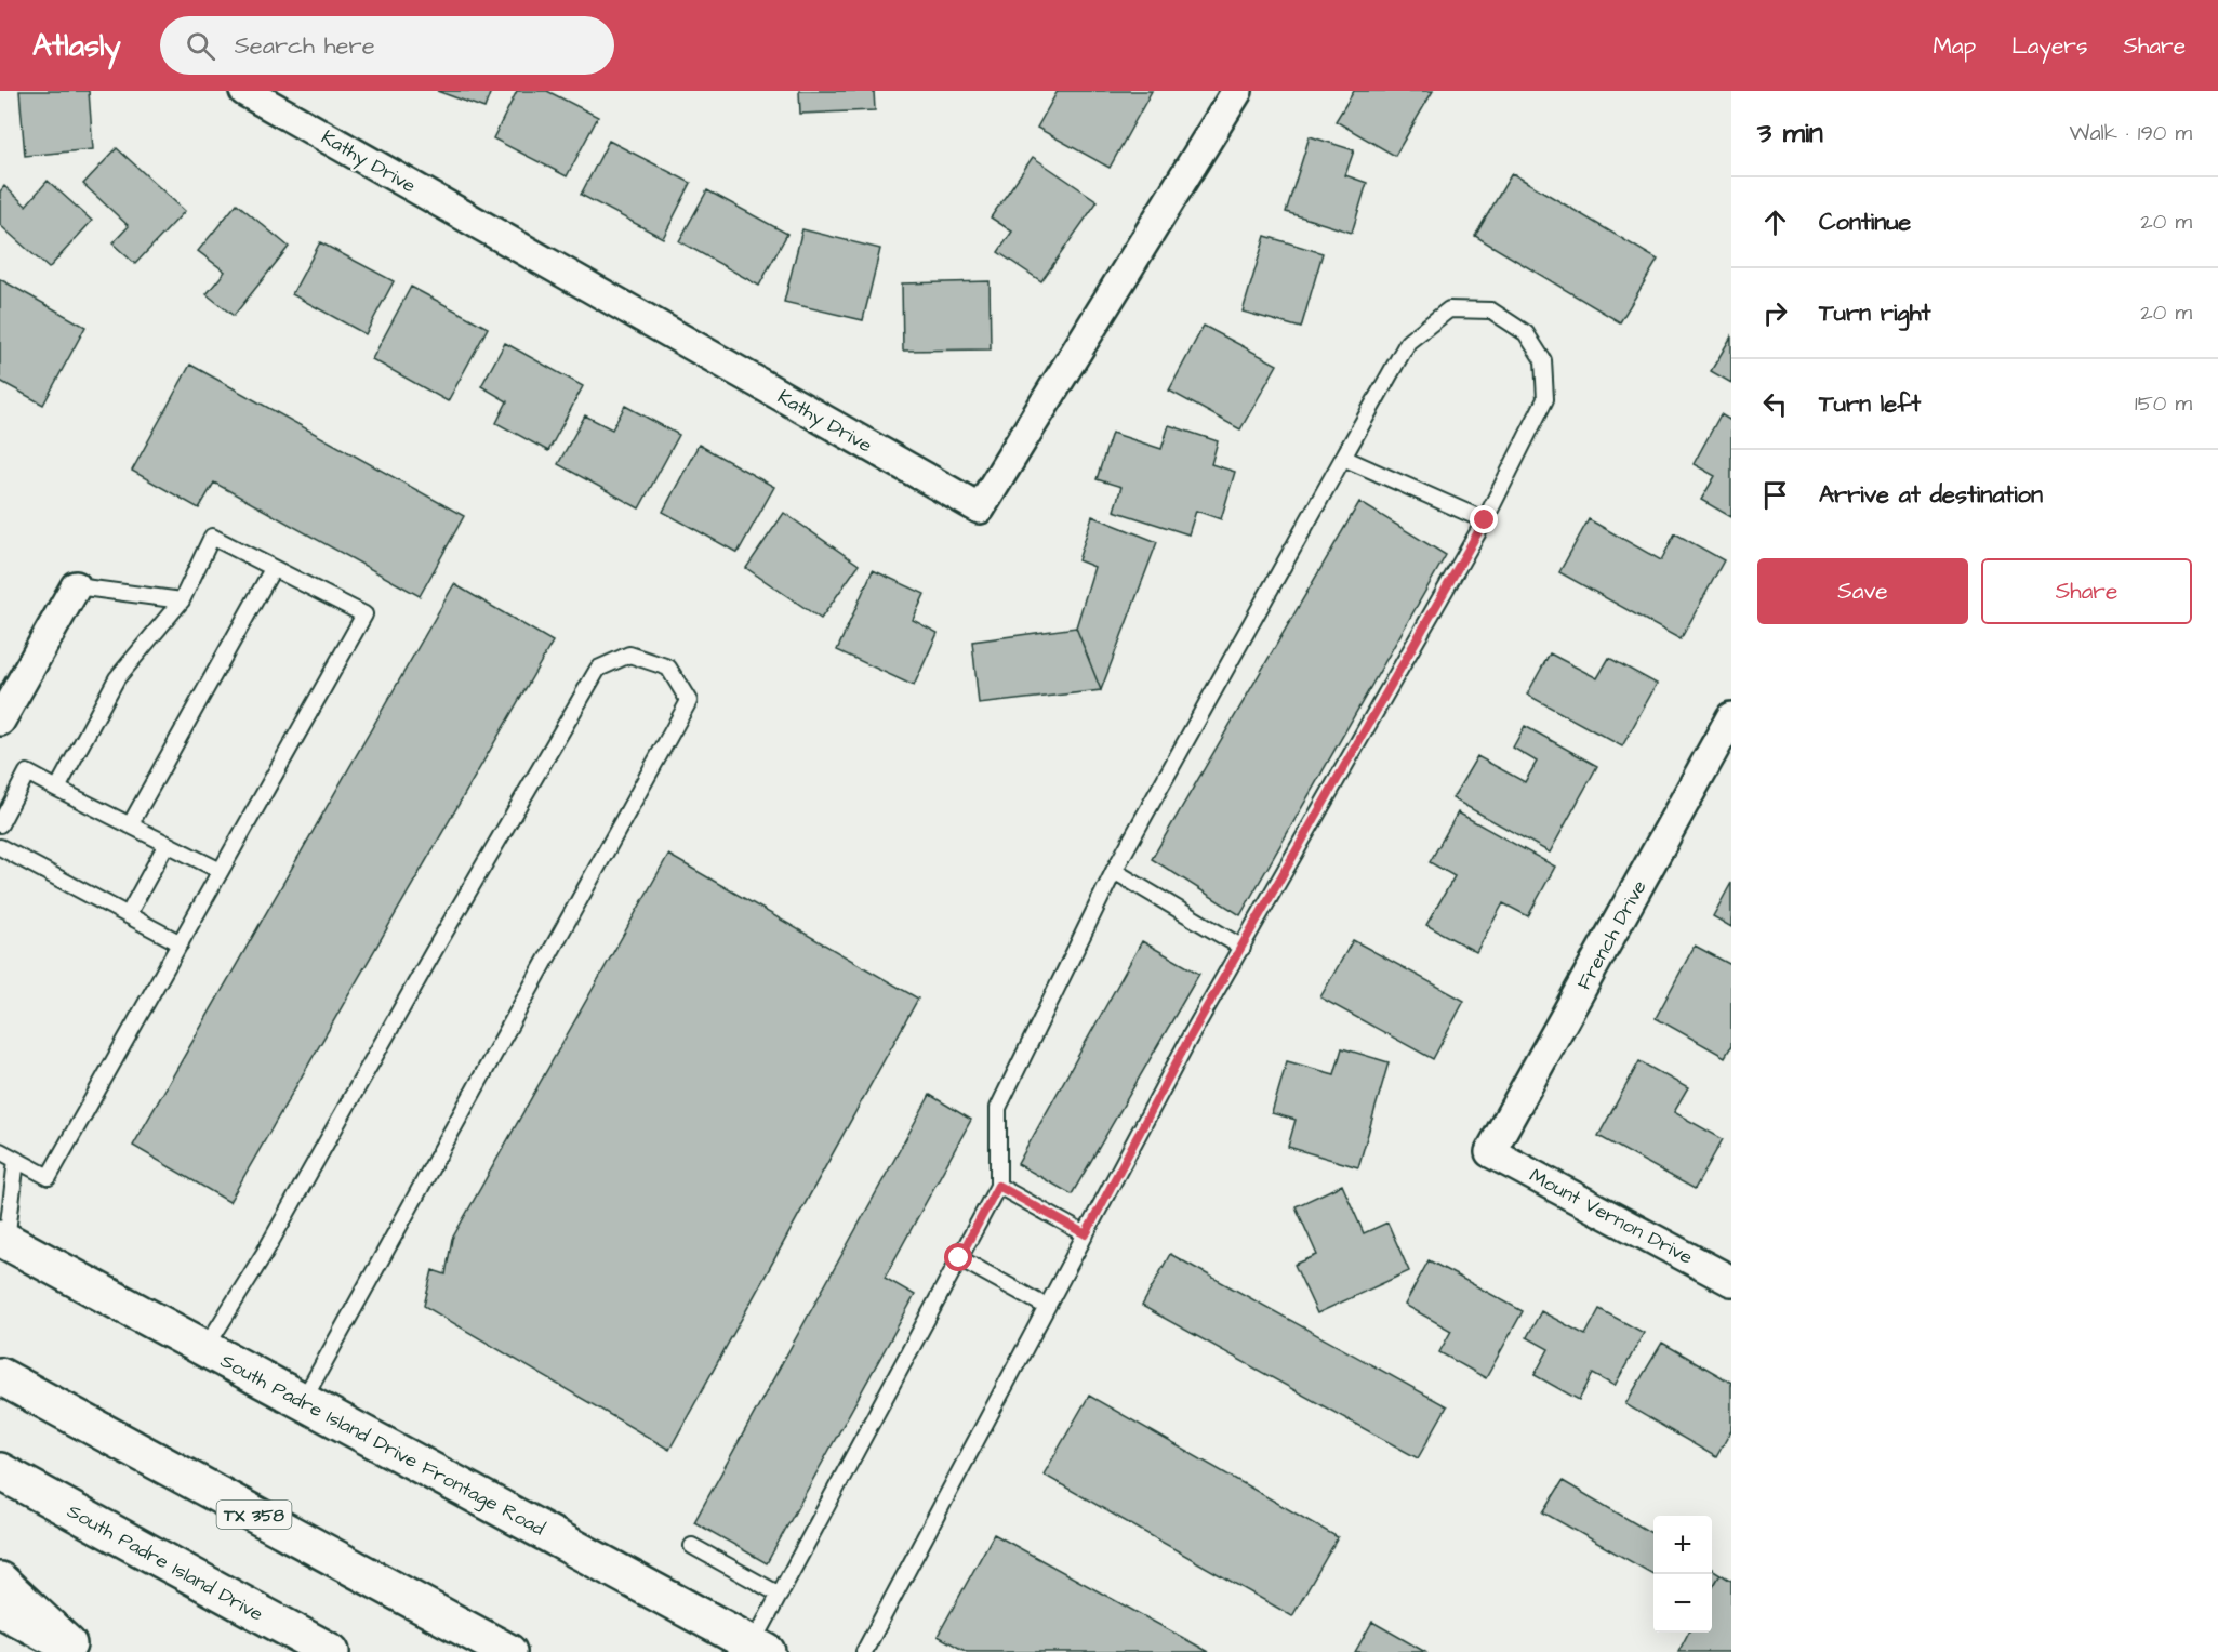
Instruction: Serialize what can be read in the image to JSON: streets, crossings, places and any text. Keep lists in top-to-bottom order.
{
  "streets": {
    "main road": ["South Padre Island Drive Frontage Road", "TX 358", "South Padre Island Drive"],
    "street": ["Kathy Drive", "French Drive", "Mount Vernon Drive"]
  },
  "crossings": [
    ["French Drive", "Mount Vernon Drive"]
  ],
  "page": {
    "header": "Atlasly",
    "search": "Search here",
    "nav": ["Map", "Layers", "Share"],
    "heading": ["3 min", "Walk · 190 m"],
    "list": [
      ["Continue", "20 m"],
      ["Turn right", "20 m"],
      ["Turn left", "150 m"],
      "Arrive at destination"
    ],
    "buttons": ["Save", "Share"],
    "map_buttons": ["+", "−"]
  }
}
